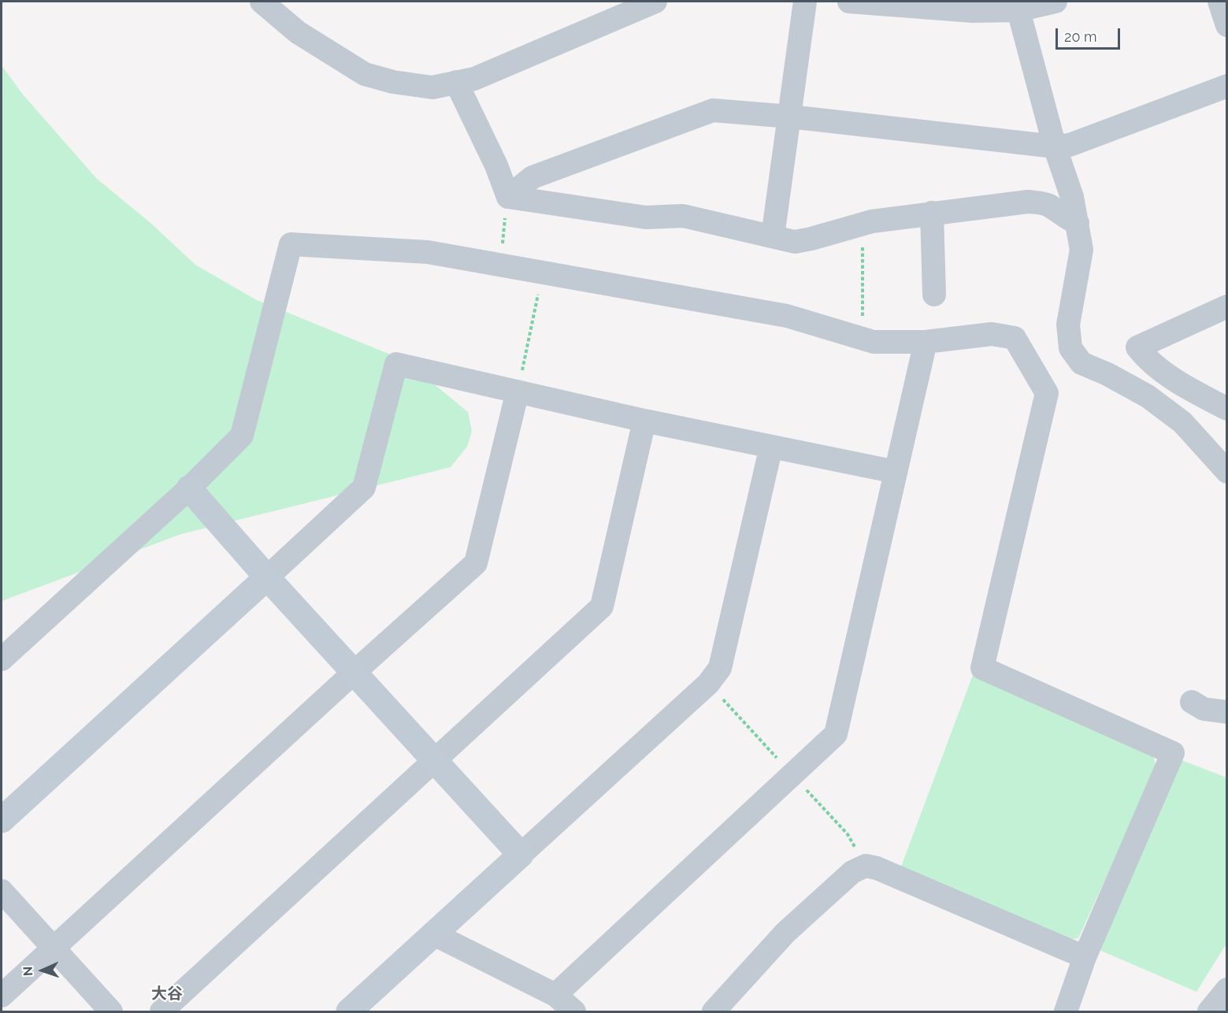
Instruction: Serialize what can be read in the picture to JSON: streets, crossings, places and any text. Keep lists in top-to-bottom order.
{
  "districts": ["大谷"],
  "scale_bar": "20 m",
  "north": "left"
}
